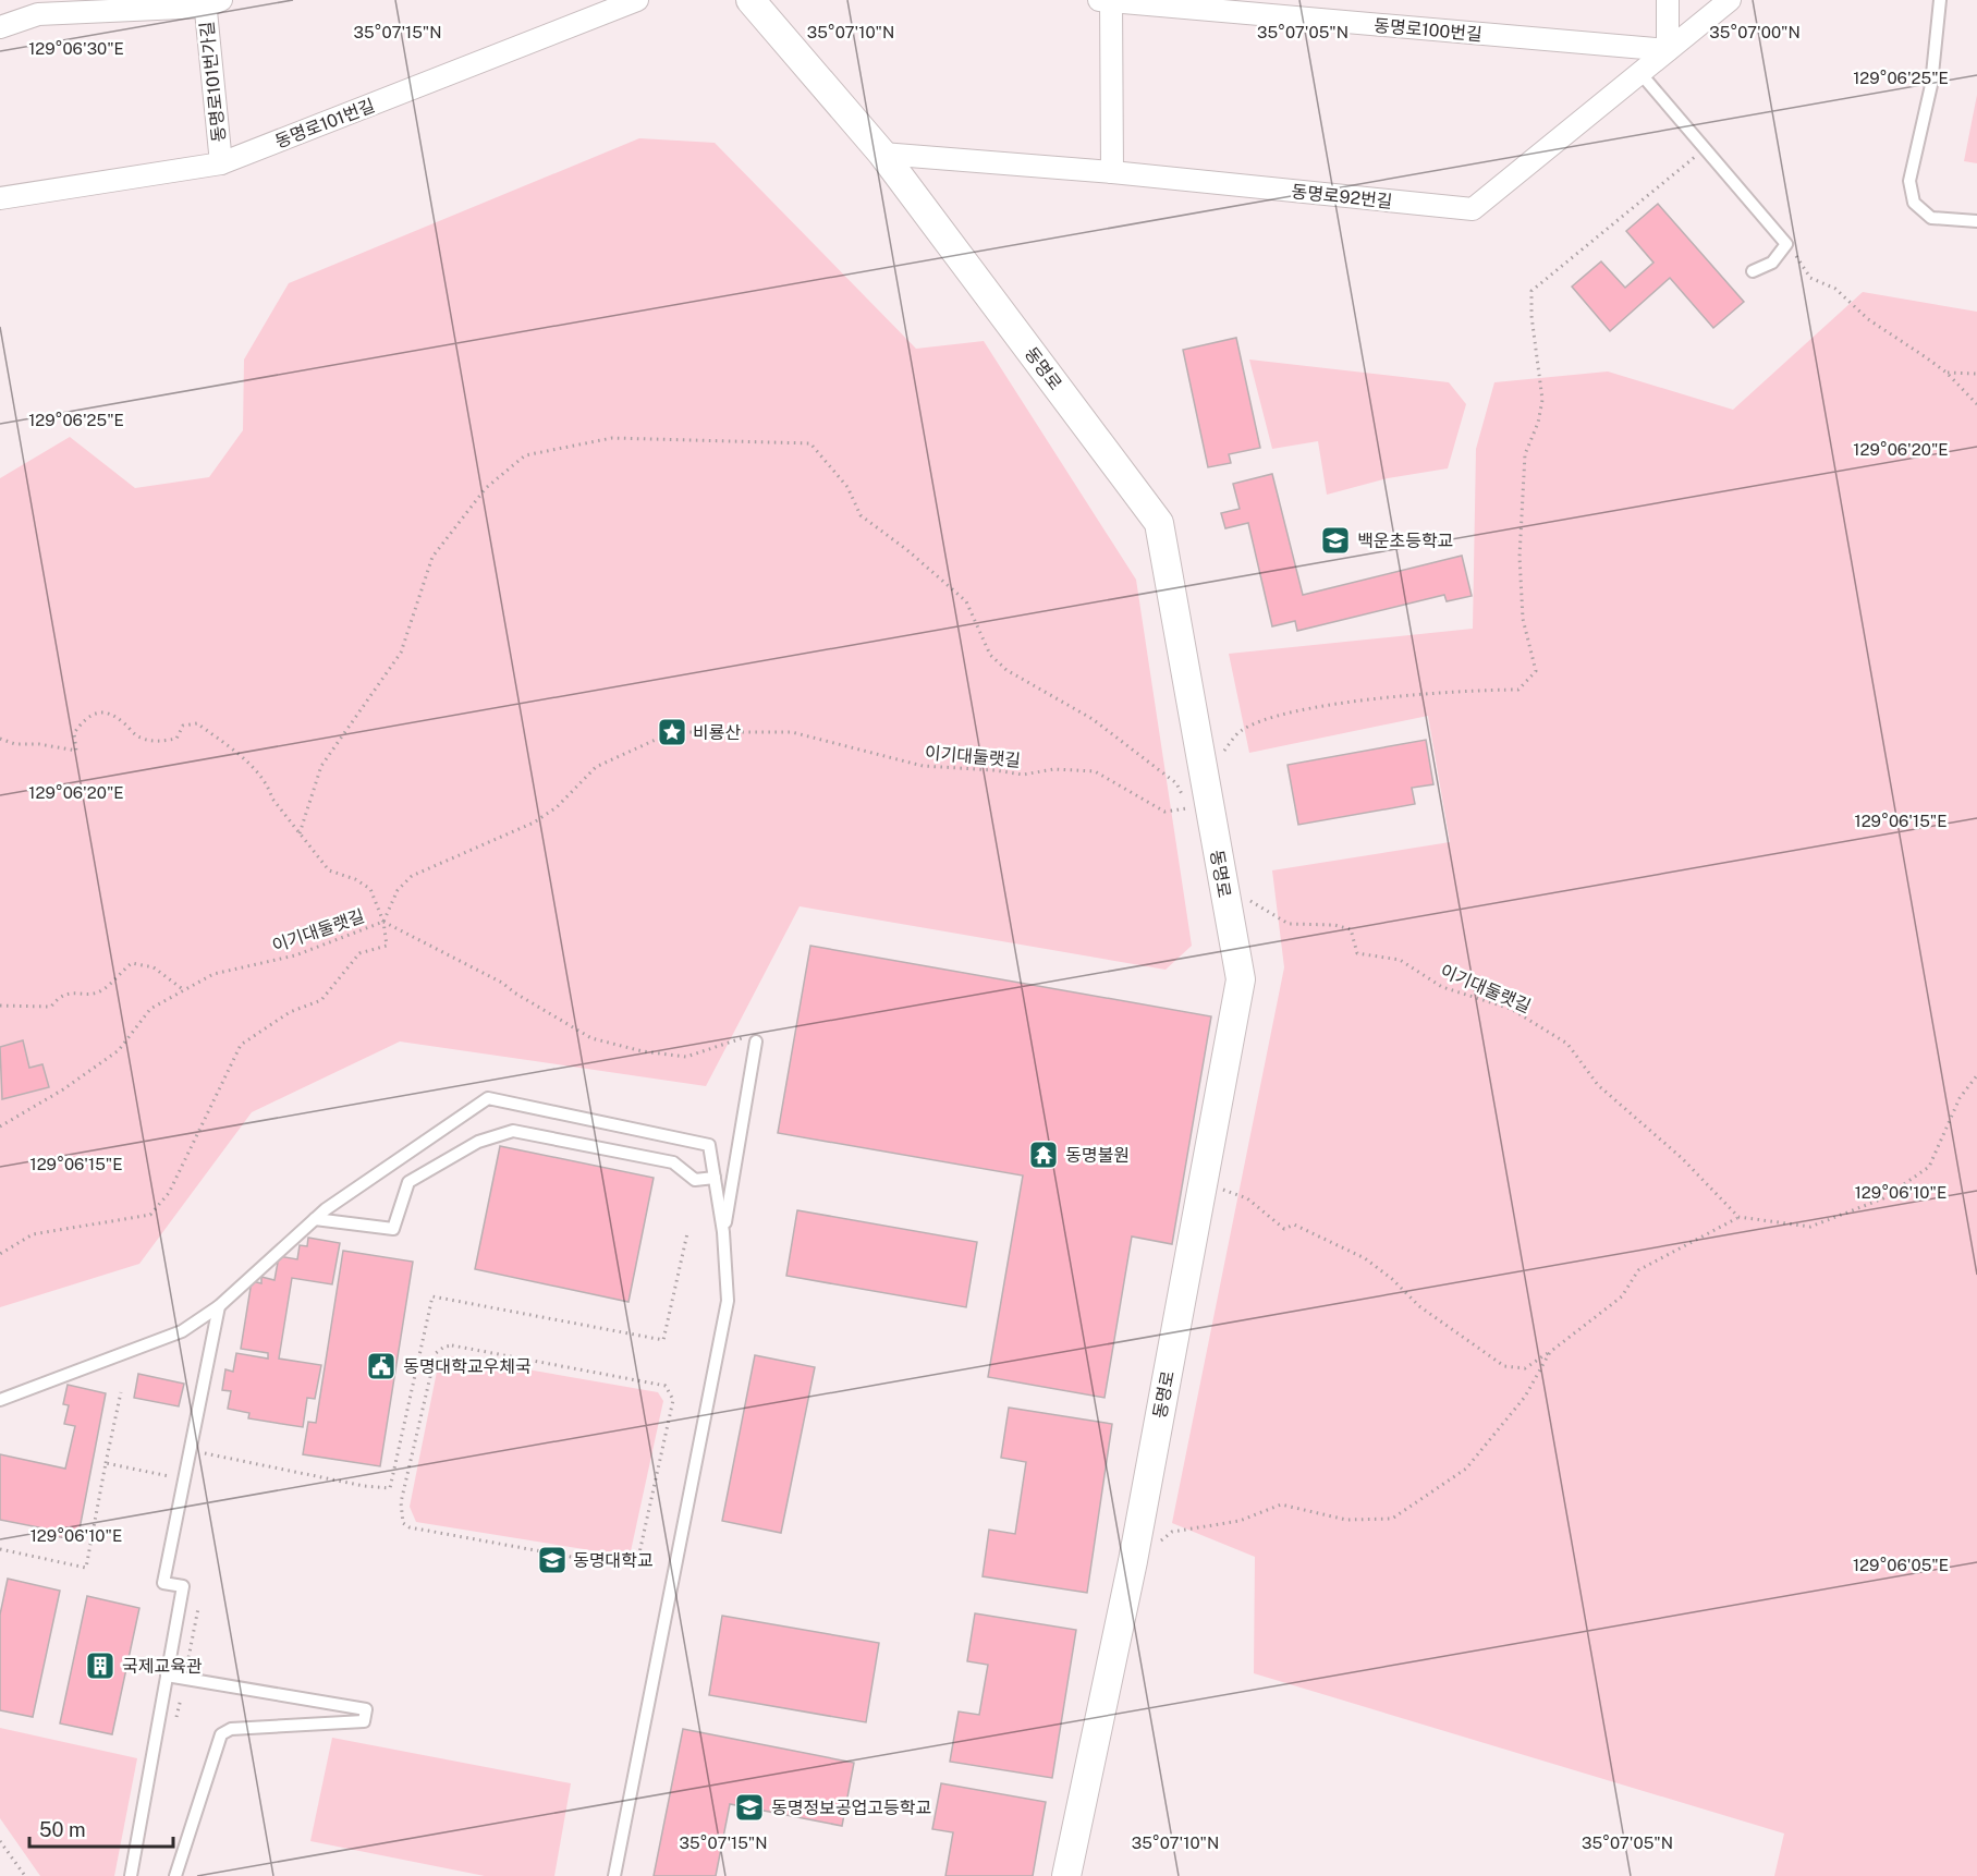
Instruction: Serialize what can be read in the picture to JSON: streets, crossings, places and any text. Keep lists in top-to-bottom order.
{
  "streets": {
    "street": [
      "동명로100번길",
      "동명로101번가길",
      "동명로101번길",
      "동명로92번길",
      "동명로"
    ],
    "path": ["이기대둘랫길"]
  },
  "crossings": [
    ["동명로100번길", "동명로92번길"],
    ["동명로101번가길", "동명로101번길"],
    ["동명로92번길", "동명로"]
  ],
  "places": {
    "school or university": ["백운초등학교", "동명대학교", "동명정보공업고등학교"],
    "place": ["비룡산"],
    "temple": ["동명불원"],
    "public building": ["동명대학교우체국"],
    "building": ["국제교육관"]
  },
  "scale_bar": "50 m",
  "coordinates": [
    "35°07'00\"N",
    "35°07'15\"N",
    "35°07'10\"N",
    "35°07'05\"N",
    "129°06'30\"E",
    "129°06'25\"E",
    "129°06'20\"E",
    "129°06'15\"E",
    "129°06'10\"E",
    "129°06'05\"E"
  ]
}
